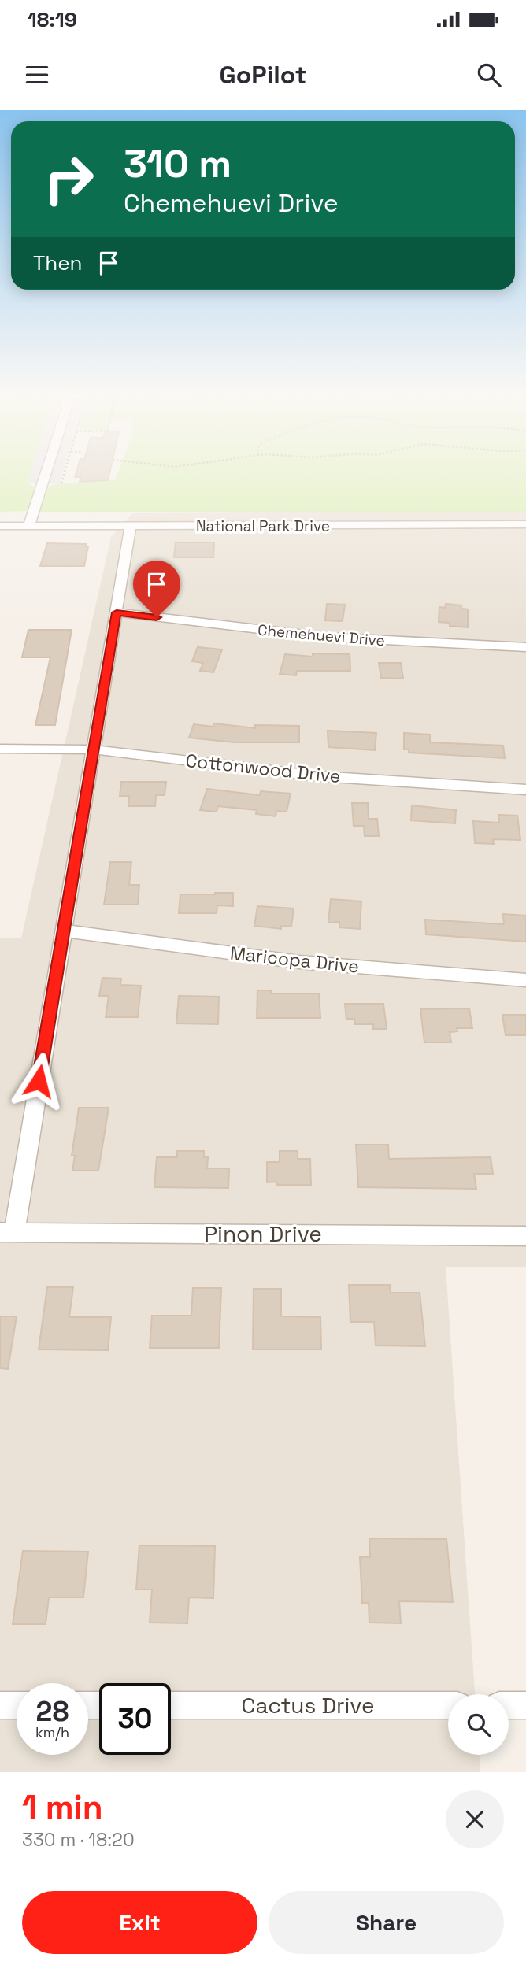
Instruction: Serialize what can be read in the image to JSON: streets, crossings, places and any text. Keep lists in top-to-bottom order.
{
  "streets": {
    "street": [
      "National Park Drive",
      "Chemehuevi Drive",
      "Cottonwood Drive",
      "Maricopa Drive",
      "Pinon Drive",
      "Cactus Drive"
    ]
  },
  "page": {
    "status": "18:19",
    "header": "GoPilot",
    "turn": ["310 m", "Chemehuevi Drive"],
    "then": "Then",
    "speed": "28 km/h",
    "limit": "30",
    "heading": ["1 min", "330 m · 18:20"],
    "buttons": ["Exit", "Share"]
  }
}
